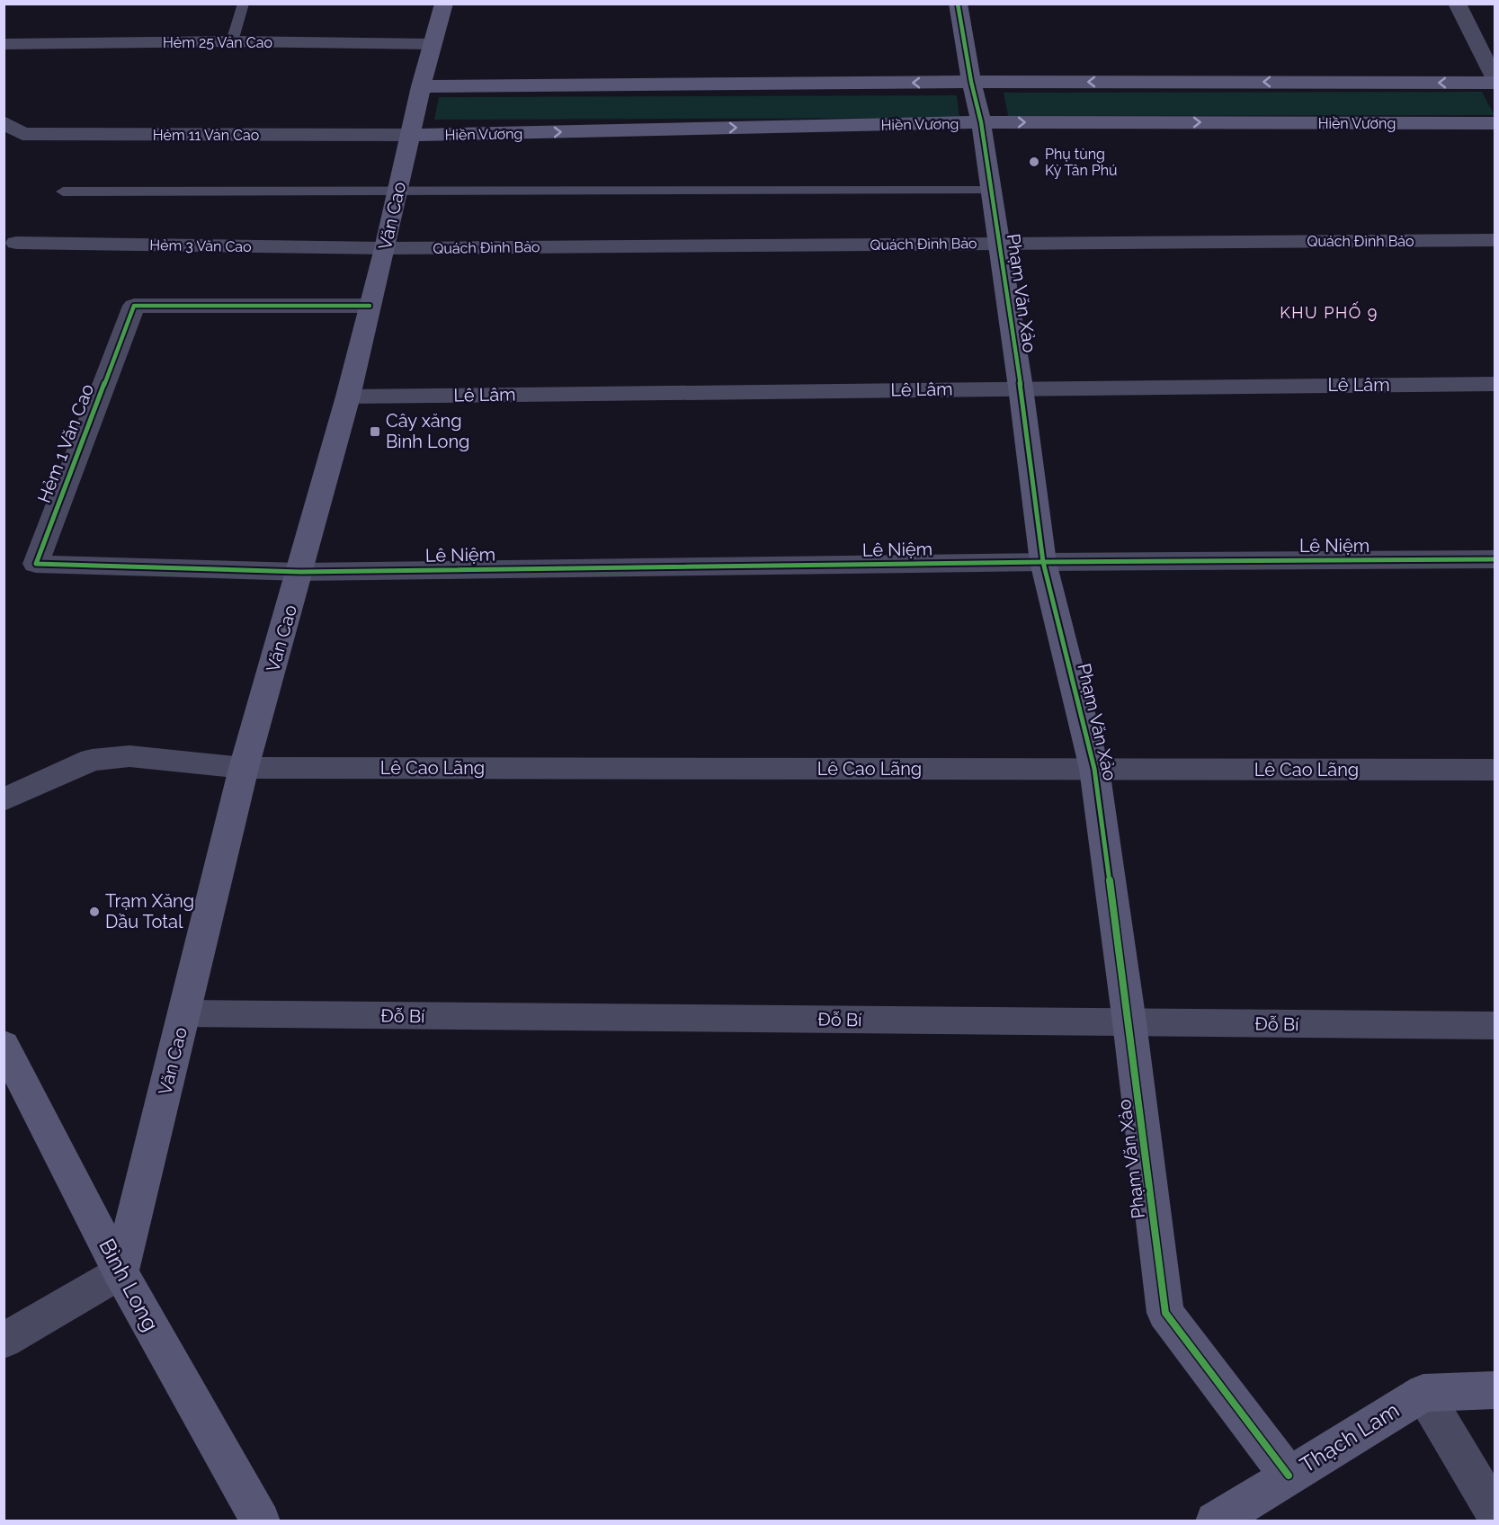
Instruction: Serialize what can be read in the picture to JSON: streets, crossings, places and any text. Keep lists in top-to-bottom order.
{
  "streets": {
    "street": [
      "Hẻm 25 Văn Cao",
      "Hiền Vương",
      "Hẻm 11 Văn Cao",
      "Văn Cao",
      "Quách Đình Bảo",
      "Hẻm 3 Văn Cao",
      "Phạm Văn Xảo",
      "Lê Lâm",
      "Hẻm 1 Văn Cao",
      "Lê Niệm",
      "Lê Cao Lãng",
      "Đỗ Bí",
      "Bình Long",
      "Thạch Lam"
    ]
  },
  "crossings": [
    ["Hẻm 25 Văn Cao", "Văn Cao"],
    ["Hiền Vương", "Hẻm 11 Văn Cao"],
    ["Hiền Vương", "Văn Cao"],
    ["Hiền Vương", "Phạm Văn Xảo"],
    ["Hẻm 11 Văn Cao", "Văn Cao"],
    ["Văn Cao", "Quách Đình Bảo"],
    ["Văn Cao", "Hẻm 3 Văn Cao"],
    ["Văn Cao", "Lê Lâm"],
    ["Văn Cao", "Hẻm 1 Văn Cao"],
    ["Văn Cao", "Lê Niệm"],
    ["Văn Cao", "Lê Cao Lãng"],
    ["Văn Cao", "Đỗ Bí"],
    ["Văn Cao", "Bình Long"],
    ["Quách Đình Bảo", "Hẻm 3 Văn Cao"],
    ["Quách Đình Bảo", "Phạm Văn Xảo"],
    ["Phạm Văn Xảo", "Lê Lâm"],
    ["Phạm Văn Xảo", "Lê Niệm"],
    ["Phạm Văn Xảo", "Lê Cao Lãng"],
    ["Phạm Văn Xảo", "Đỗ Bí"],
    ["Phạm Văn Xảo", "Thạch Lam"],
    ["Hẻm 1 Văn Cao", "Lê Niệm"]
  ],
  "districts": ["KHU PHỐ 9"],
  "places": {
    "other": ["Phụ tùng Kỳ Tân Phú", "Trạm Xăng Dầu Total"],
    "transit": ["Cây xăng Bình Long"]
  }
}
